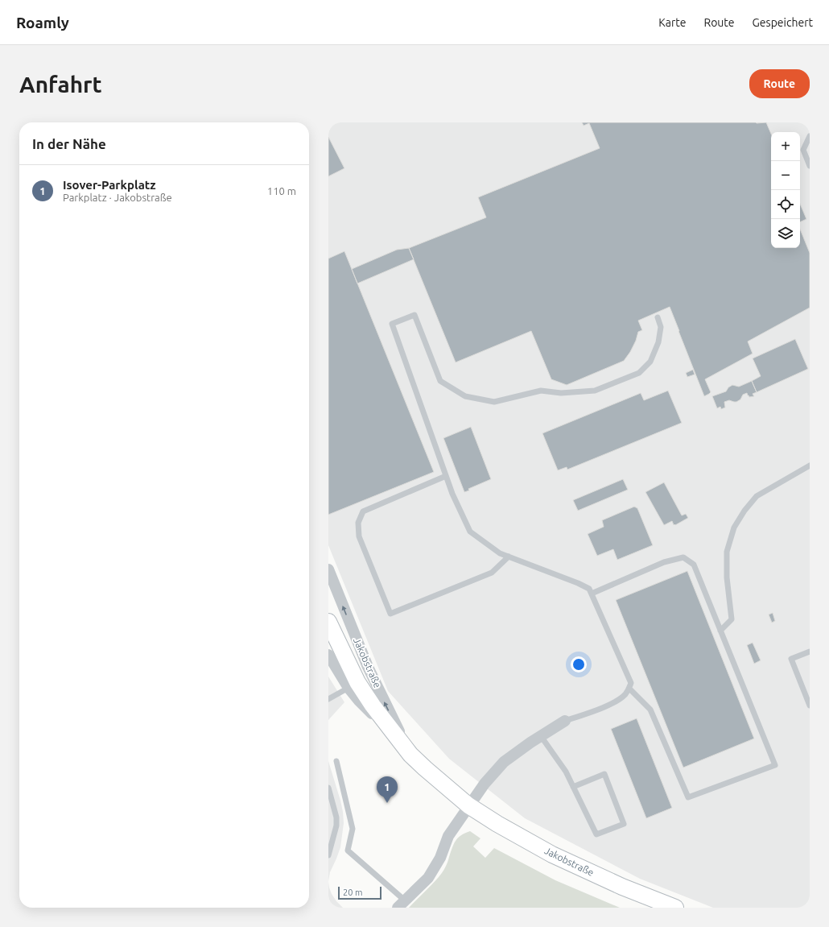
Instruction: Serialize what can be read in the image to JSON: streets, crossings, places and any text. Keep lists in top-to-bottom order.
{
  "streets": {
    "main road": ["Jakobstraße"]
  },
  "scale_bar": "20 m",
  "page": {
    "header": "Roamly",
    "nav": ["Karte", "Route", "Gespeichert"],
    "buttons": "Route",
    "title": "Anfahrt",
    "heading": "In der Nähe",
    "map_buttons": ["+", "−"],
    "list": [
      {
        "mark": "1",
        "name": "Isover-Parkplatz",
        "note": "Parkplatz · Jakobstraße",
        "value": "110 m"
      }
    ],
    "pins": "1",
    "scale": "20 m"
  }
}
